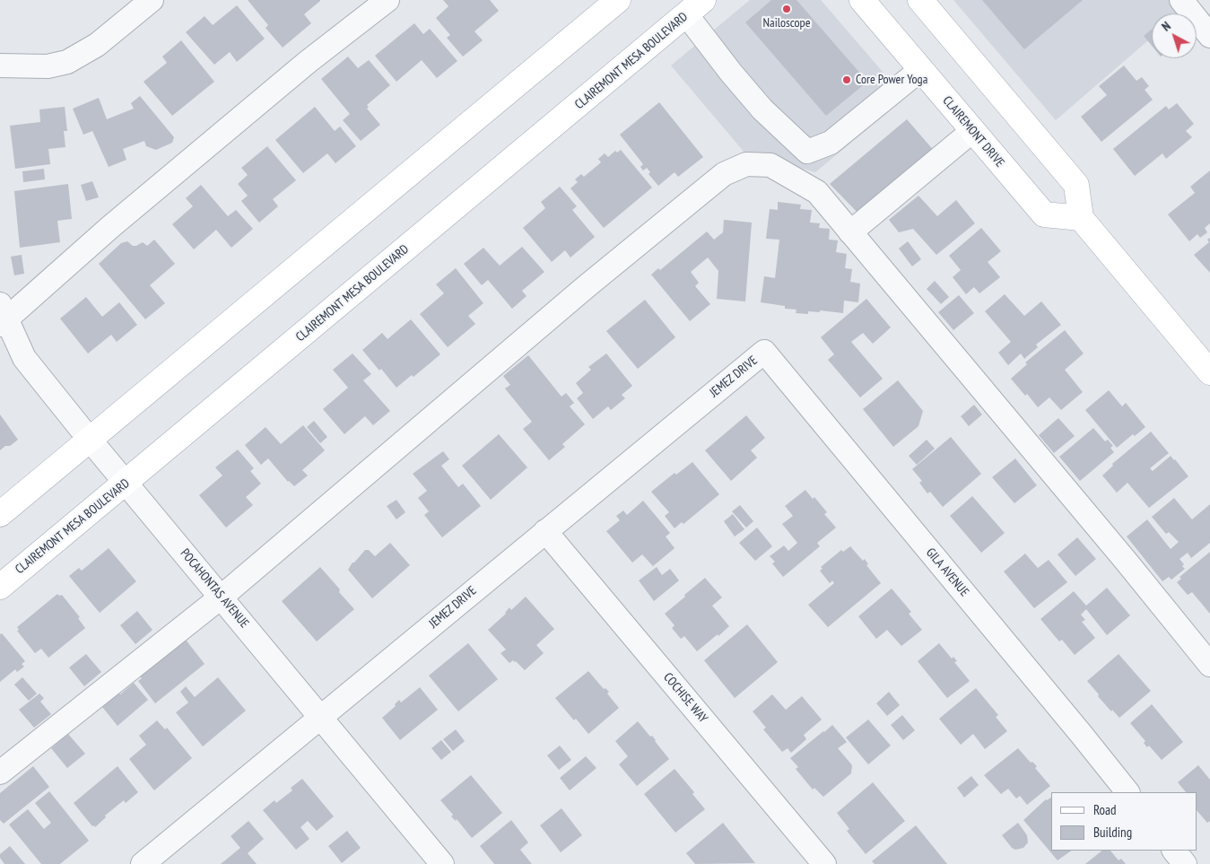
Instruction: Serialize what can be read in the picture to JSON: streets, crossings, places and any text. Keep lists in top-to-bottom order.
{
  "streets": {
    "main road": ["CLAIREMONT MESA BOULEVARD", "CLAIREMONT DRIVE"],
    "street": [
      "JEMEZ DRIVE",
      "GILA AVENUE",
      "POCAHONTAS AVENUE",
      "COCHISE WAY"
    ]
  },
  "crossings": [
    ["CLAIREMONT MESA BOULEVARD", "POCAHONTAS AVENUE"],
    ["JEMEZ DRIVE", "GILA AVENUE"],
    ["JEMEZ DRIVE", "POCAHONTAS AVENUE"],
    ["JEMEZ DRIVE", "COCHISE WAY"]
  ],
  "places": ["Nailoscope", "Core Power Yoga"],
  "legend": ["Road", "Building"],
  "north": "top left"
}
